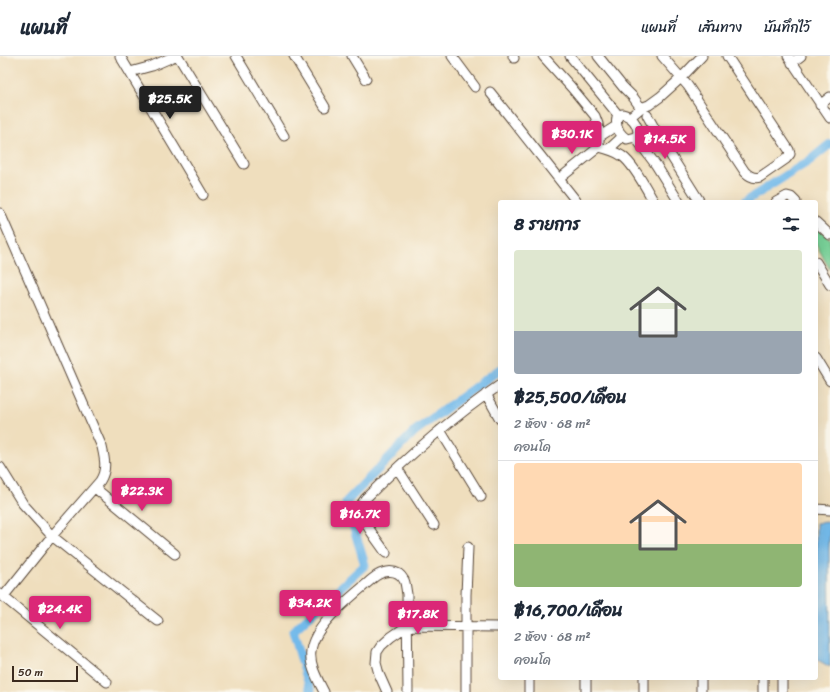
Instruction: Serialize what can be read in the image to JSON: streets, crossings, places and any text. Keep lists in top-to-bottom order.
{
  "scale_bar": "50 m",
  "page": {
    "header": "แผนที่",
    "nav": ["แผนที่", "เส้นทาง", "บันทึกไว้"],
    "price": [
      "฿25.5K",
      "฿30.1K",
      "฿14.5K",
      "฿22.3K",
      "฿16.7K",
      "฿34.2K",
      "฿24.4K",
      "฿17.8K"
    ],
    "heading": "8 รายการ",
    "list": [
      {
        "name": "฿25,500/เดือน",
        "note": "2 ห้อง · 68 m² · คอนโด"
      },
      {
        "name": "฿16,700/เดือน",
        "note": "2 ห้อง · 68 m² · คอนโด"
      }
    ],
    "scale": "50 m"
  }
}
